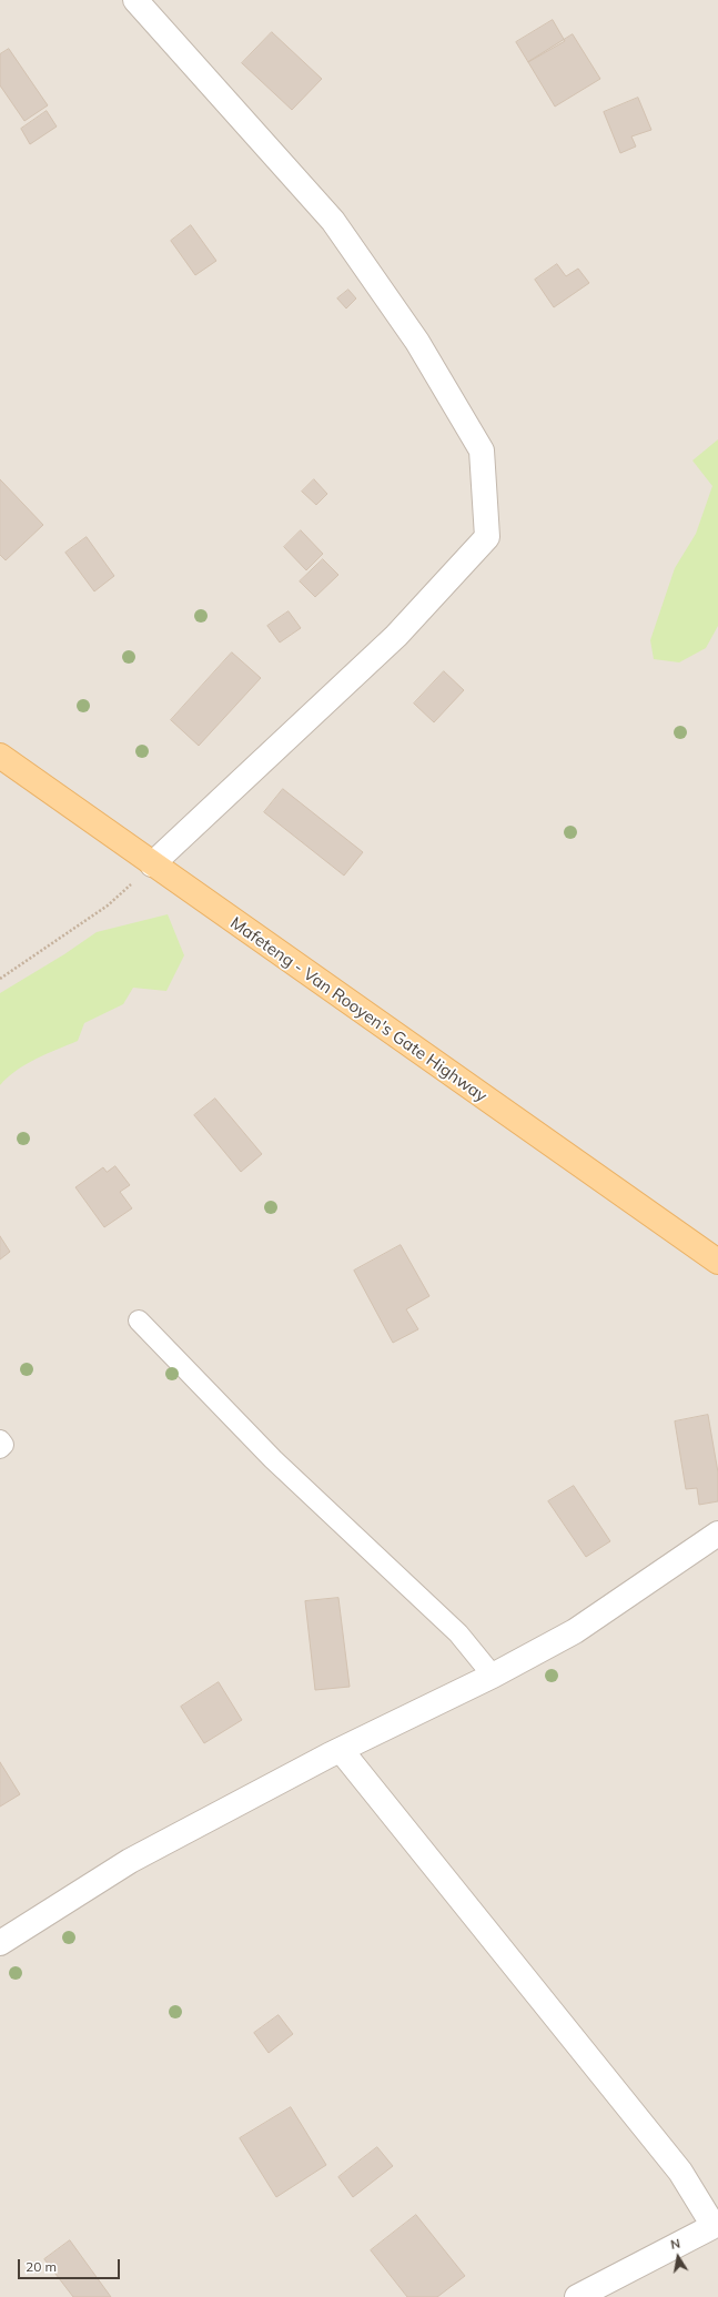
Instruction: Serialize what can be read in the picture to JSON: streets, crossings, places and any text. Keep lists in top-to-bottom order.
{
  "streets": {
    "main road": ["Mafeteng - Van Rooyen's Gate Highway"]
  },
  "scale_bar": "20 m",
  "north": "top"
}
